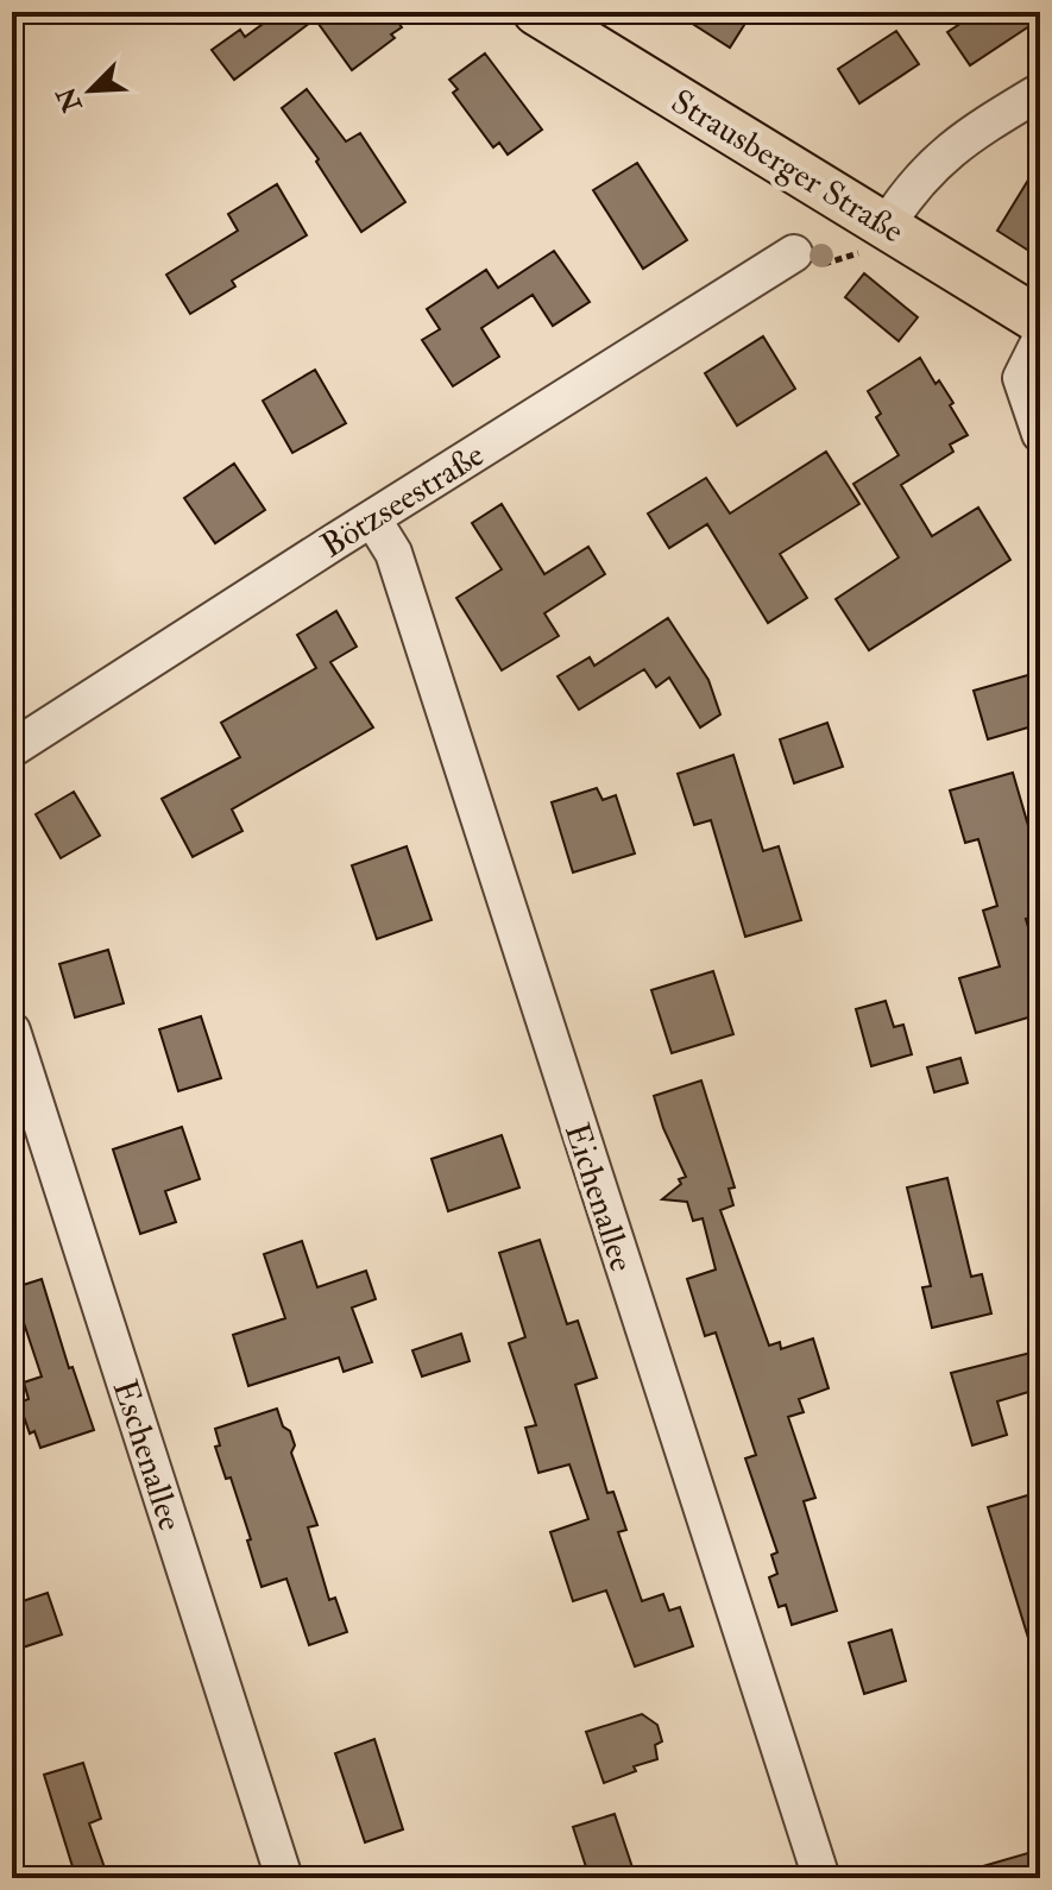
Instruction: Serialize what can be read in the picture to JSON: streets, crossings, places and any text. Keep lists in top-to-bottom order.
{
  "streets": {
    "main road": ["Strausberger Straße"],
    "street": ["Bötzseestraße", "Eichenallee", "Eschenallee"]
  },
  "crossings": [
    ["Bötzseestraße", "Eichenallee"]
  ],
  "north": "bottom left"
}
